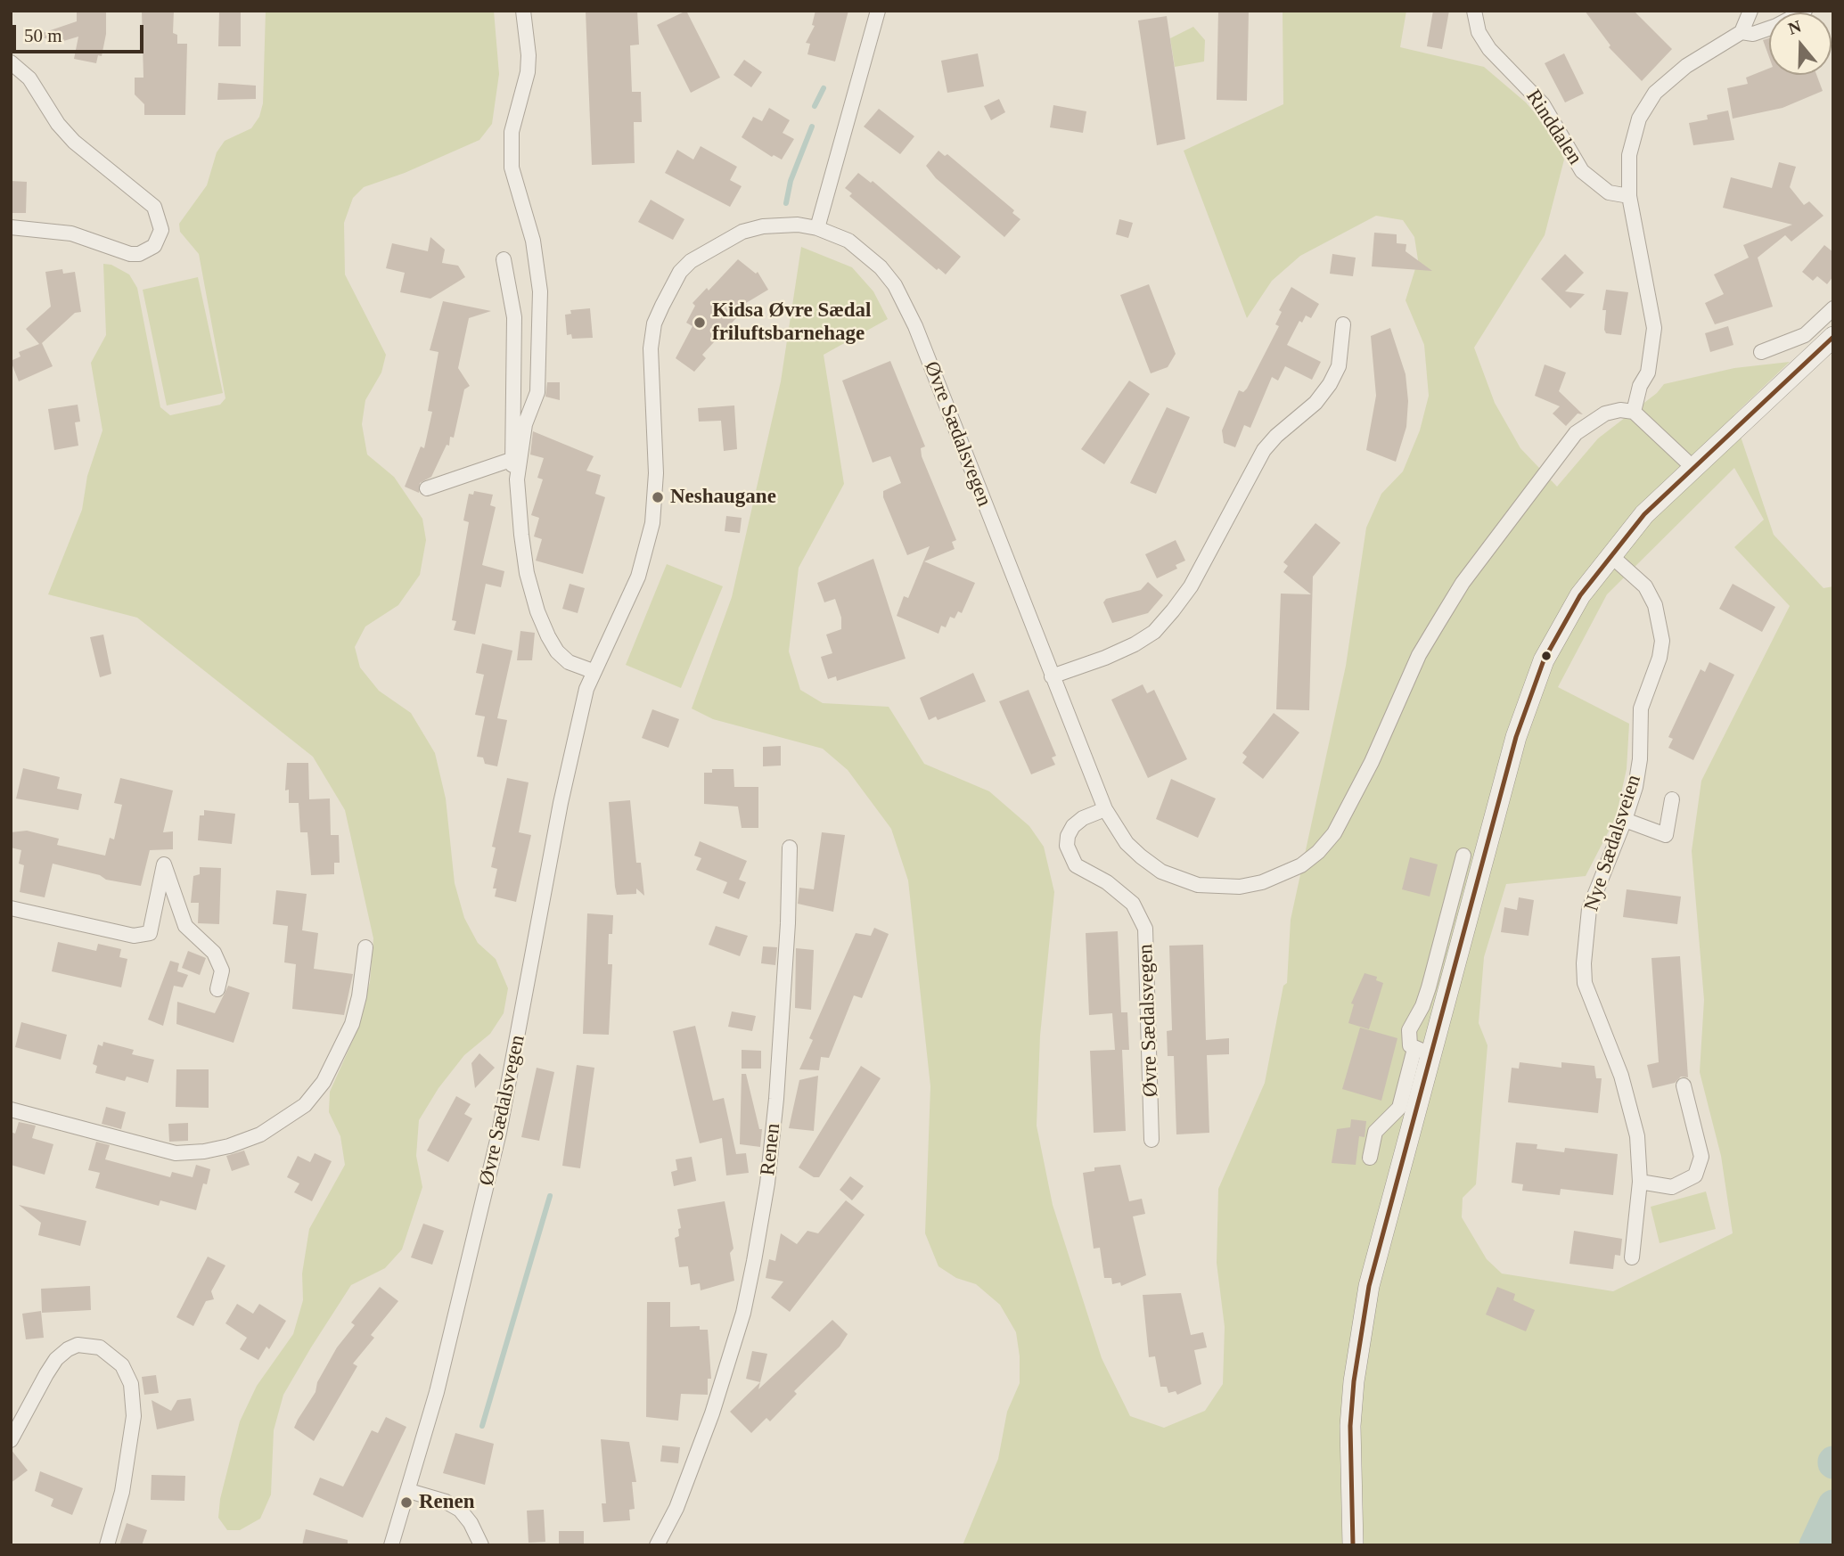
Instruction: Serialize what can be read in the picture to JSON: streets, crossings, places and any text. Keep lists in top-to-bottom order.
{
  "streets": {
    "street": [
      "Rinddalen",
      "Øvre Sædalsvegen",
      "Nye Sædalsveien",
      "Renen"
    ]
  },
  "places": ["Kidsa Øvre Sædal friluftsbarnehage", "Neshaugane", "Renen"],
  "scale_bar": "50 m",
  "north": "top"
}
